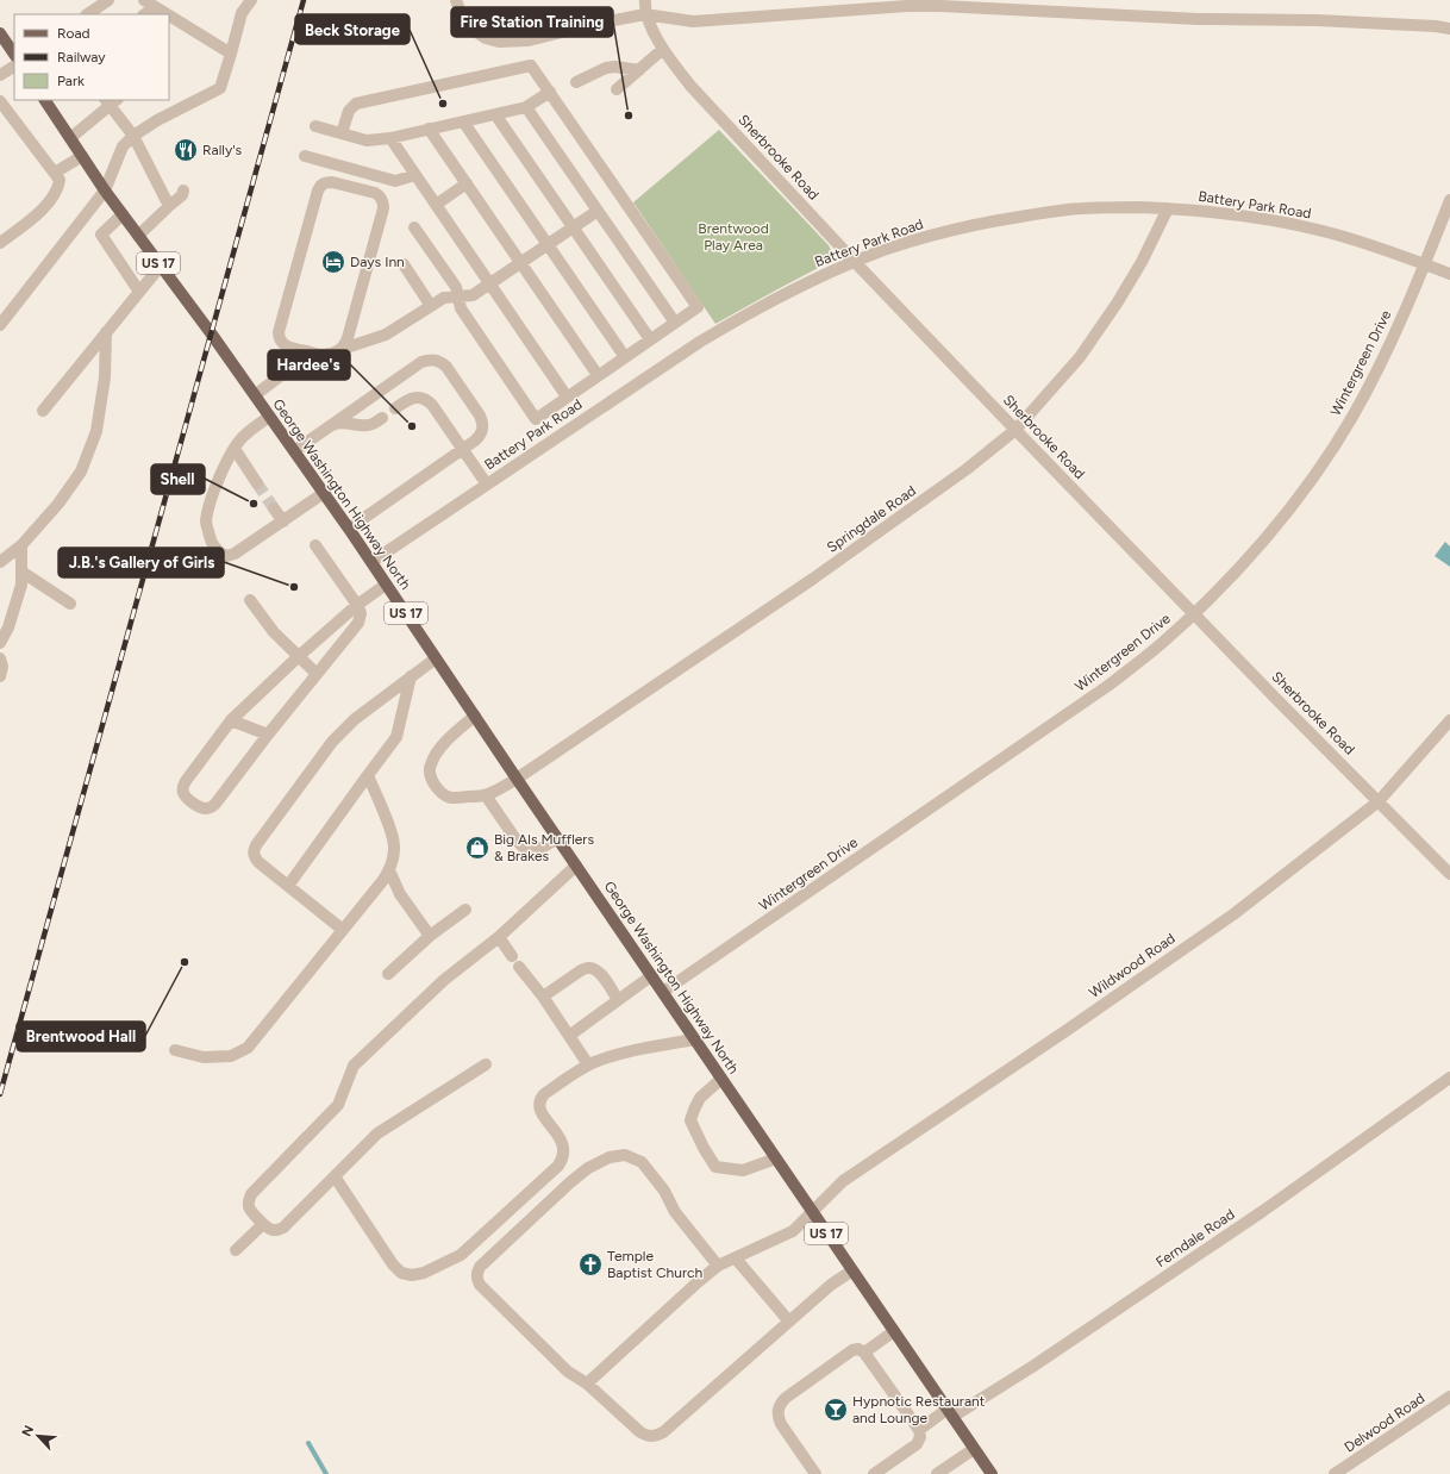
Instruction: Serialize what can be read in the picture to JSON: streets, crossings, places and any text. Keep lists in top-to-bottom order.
{
  "streets": {
    "main road": ["US 17", "George Washington Highway North"],
    "street": [
      "Sherbrooke Road",
      "Battery Park Road",
      "Wintergreen Drive",
      "Springdale Road",
      "Wildwood Road",
      "Ferndale Road",
      "Delwood Road"
    ]
  },
  "crossings": [
    ["Sherbrooke Road", "Battery Park Road"],
    ["Sherbrooke Road", "Wintergreen Drive"],
    ["Sherbrooke Road", "Springdale Road"],
    ["Sherbrooke Road", "Wildwood Road"],
    ["Battery Park Road", "Wintergreen Drive"],
    ["Battery Park Road", "George Washington Highway North"],
    ["Battery Park Road", "Springdale Road"],
    ["US 17", "George Washington Highway North"],
    ["Wintergreen Drive", "George Washington Highway North"],
    ["George Washington Highway North", "Springdale Road"],
    ["George Washington Highway North", "Wildwood Road"],
    ["George Washington Highway North", "Ferndale Road"]
  ],
  "parks": ["Brentwood Play Area"],
  "places": {
    "other": [
      "Beck Storage",
      "Fire Station Training",
      "Hardee's",
      "Shell",
      "J.B.'s Gallery of Girls",
      "Brentwood Hall"
    ],
    "restaurant": ["Rally's"],
    "hotel": ["Days Inn"],
    "shop": ["Big Als Mufflers & Brakes"],
    "church": ["Temple Baptist Church"],
    "bar": ["Hypnotic Restaurant and Lounge"]
  },
  "legend": ["Road", "Railway", "Park"],
  "north": "top left"
}
